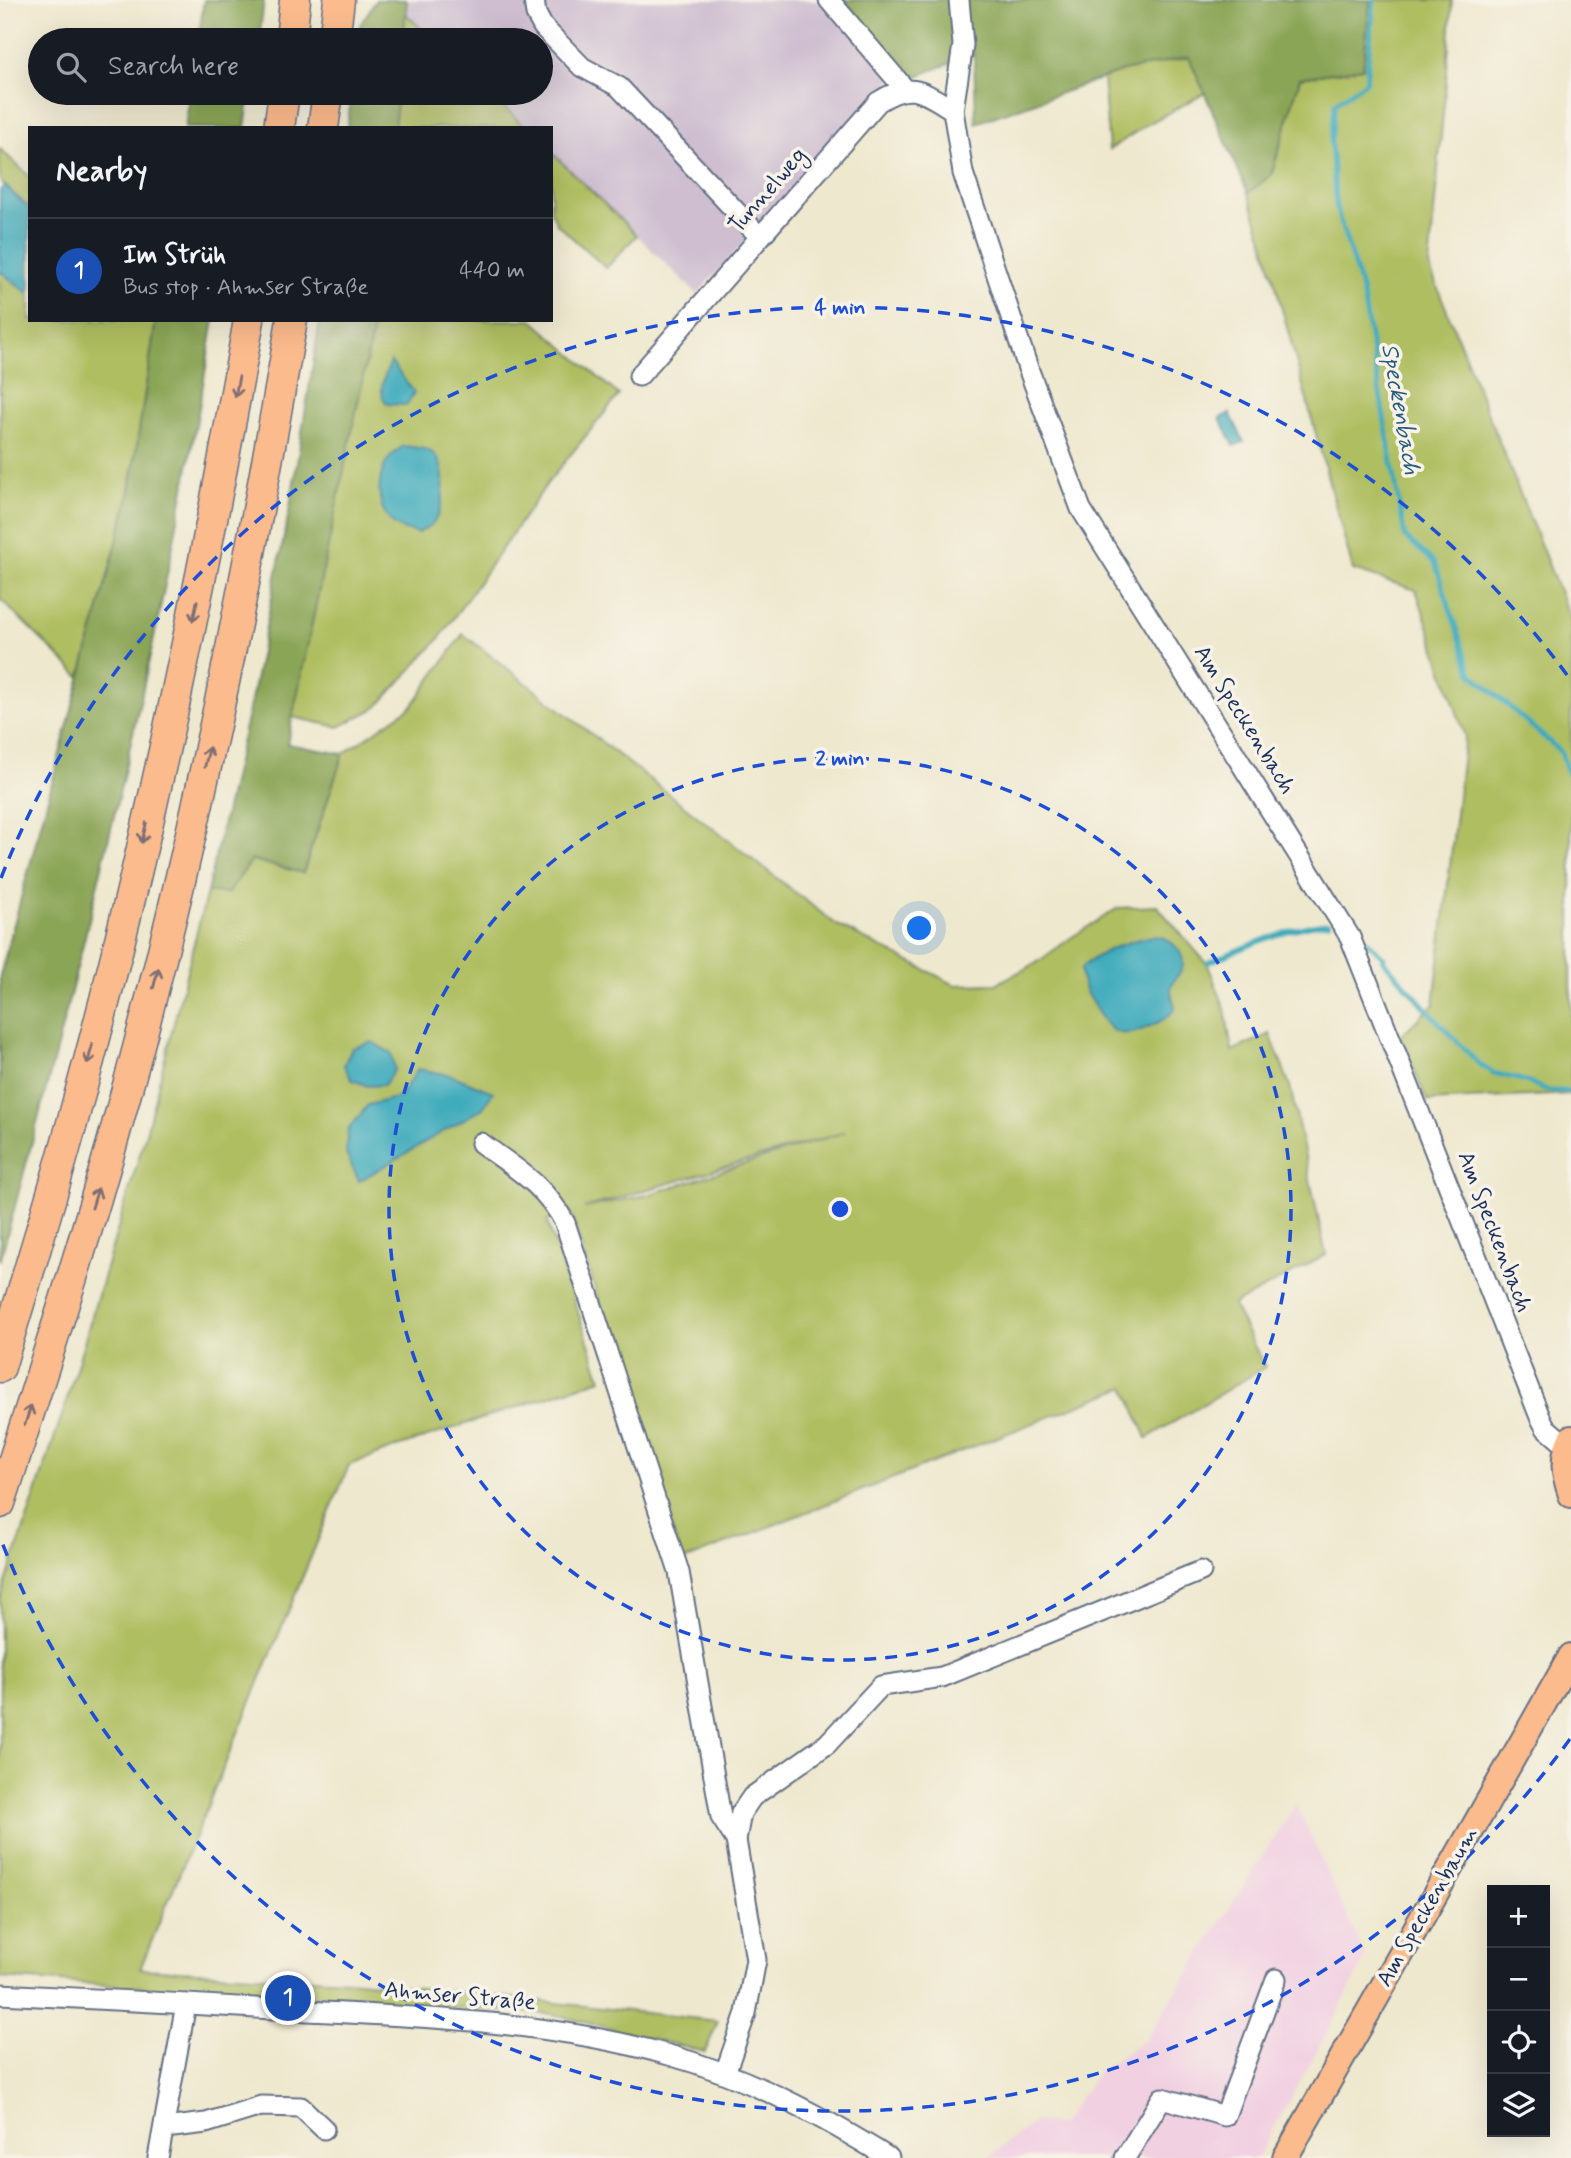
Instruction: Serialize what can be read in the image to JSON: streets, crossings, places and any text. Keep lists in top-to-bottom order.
{
  "streets": {
    "main road": ["Am Speckenbaum"],
    "street": ["Tunnelweg", "Am Speckenbach", "Ahmser Straße"]
  },
  "water": ["Speckenbach"],
  "page": {
    "search": "Search here",
    "heading": "Nearby",
    "list": [
      {
        "mark": "1",
        "name": "Im Strüh",
        "note": "Bus stop · Ahmser Straße",
        "value": "440 m"
      }
    ],
    "map_buttons": ["+", "−"],
    "pins": "1"
  },
  "rings": ["4 min", "2 min"]
}
